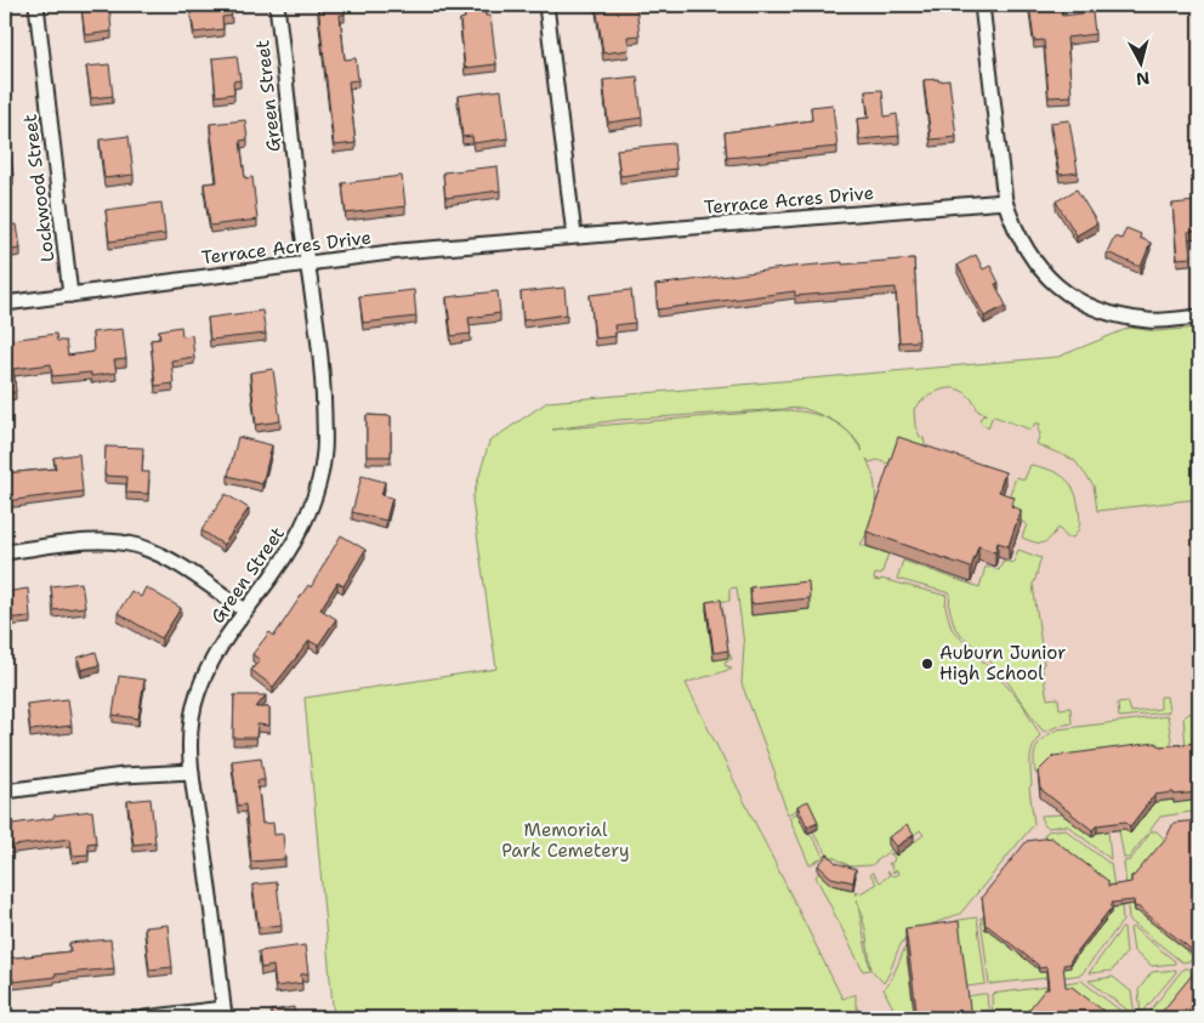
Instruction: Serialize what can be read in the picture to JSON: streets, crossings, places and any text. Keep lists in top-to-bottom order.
{
  "streets": {
    "street": ["Green Street", "Lockwood Street", "Terrace Acres Drive"]
  },
  "crossings": [
    ["Green Street", "Terrace Acres Drive"],
    ["Lockwood Street", "Terrace Acres Drive"]
  ],
  "parks": ["Memorial Park Cemetery"],
  "places": ["Auburn Junior High School"],
  "north": "bottom"
}
